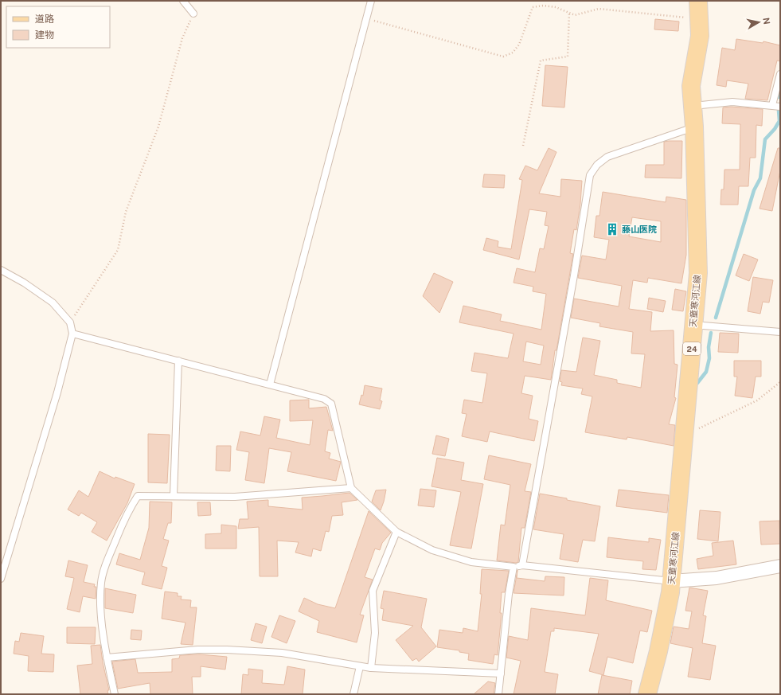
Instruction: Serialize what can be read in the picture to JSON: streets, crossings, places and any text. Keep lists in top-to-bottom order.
{
  "streets": {
    "main road": ["天童寒河江線", "24"]
  },
  "places": {
    "building": ["藤山医院"]
  },
  "legend": ["道路", "建物"],
  "north": "right"
}
